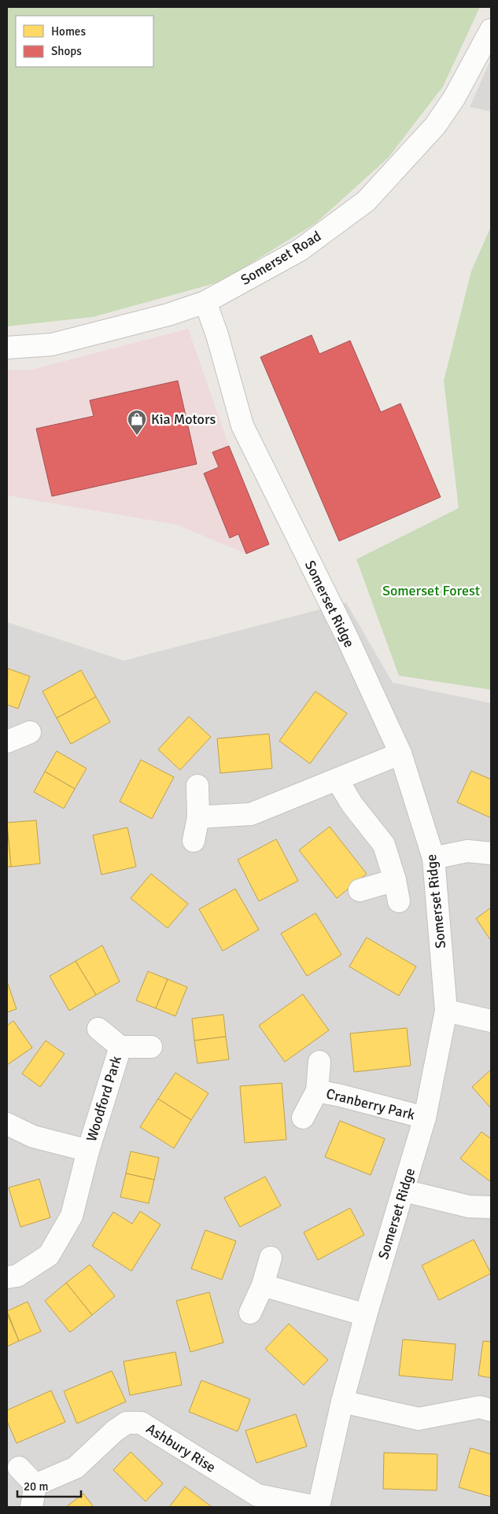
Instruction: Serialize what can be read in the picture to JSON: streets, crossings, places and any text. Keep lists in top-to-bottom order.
{
  "streets": {
    "street": [
      "Somerset Road",
      "Somerset Ridge",
      "Woodford Park",
      "Cranberry Park",
      "Ashbury Rise"
    ]
  },
  "crossings": [
    ["Somerset Road", "Somerset Ridge"],
    ["Somerset Ridge", "Cranberry Park"],
    ["Somerset Ridge", "Ashbury Rise"]
  ],
  "parks": ["Somerset Forest"],
  "places": {
    "shop": ["Kia Motors"]
  },
  "legend": ["Homes", "Shops"],
  "scale_bar": "20 m"
}
